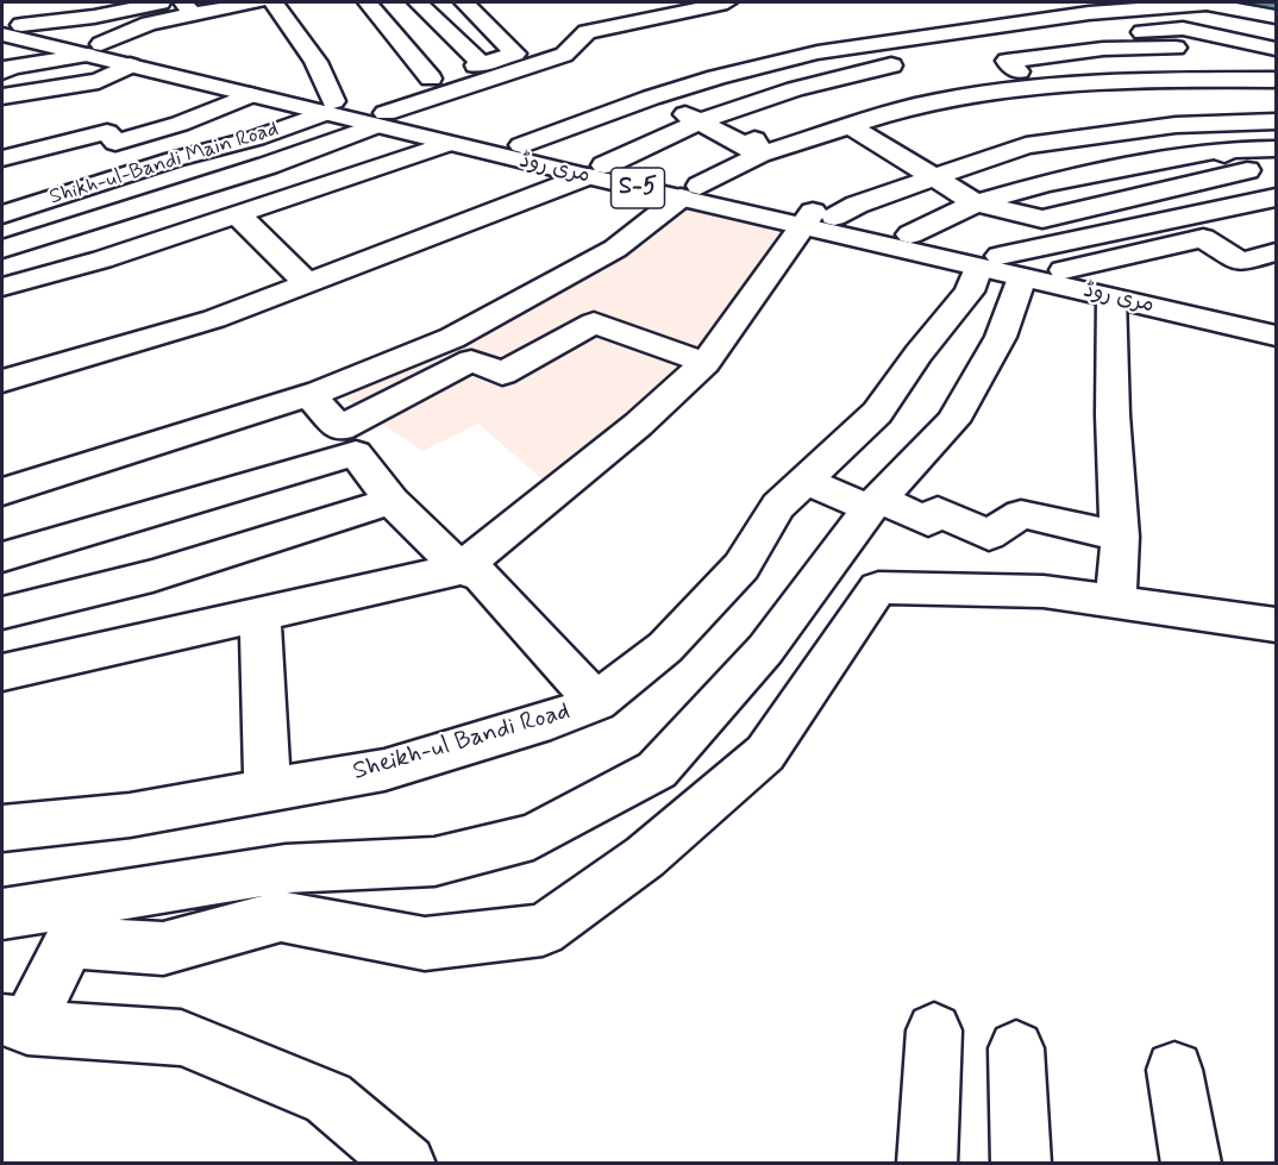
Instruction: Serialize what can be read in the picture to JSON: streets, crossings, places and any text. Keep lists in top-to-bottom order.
{
  "streets": {
    "street": [
      "Shikh-ul-Bandi Main Road",
      "مری روڈ",
      "S-5",
      "Sheikh-ul Bandi Road"
    ]
  },
  "crossings": [
    ["Shikh-ul-Bandi Main Road", "مری روڈ"],
    ["مری روڈ", "Sheikh-ul Bandi Road"]
  ]
}
